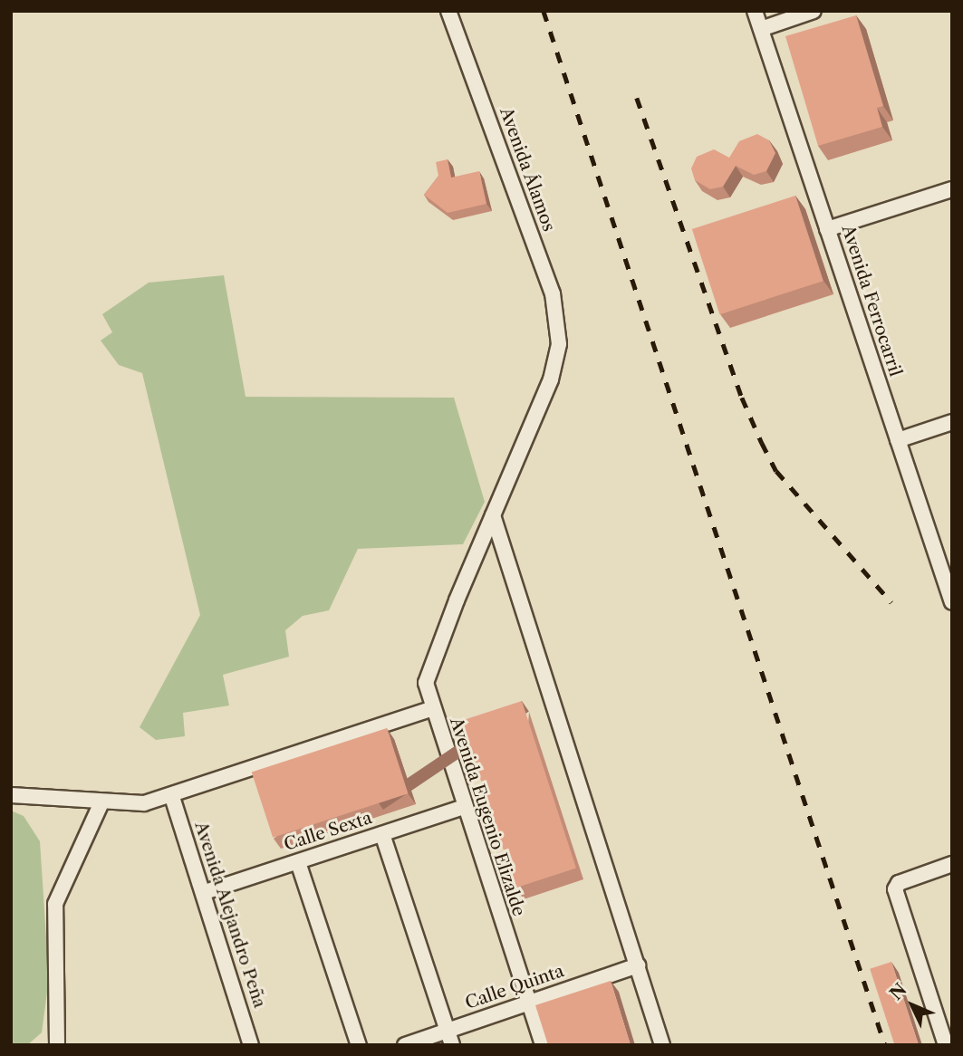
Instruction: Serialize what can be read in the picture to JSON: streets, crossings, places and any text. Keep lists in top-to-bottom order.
{
  "streets": {
    "street": [
      "Avenida Álamos",
      "Avenida Ferrocarril",
      "Avenida Eugenio Elizalde",
      "Calle Sexta",
      "Avenida Alejandro Peña",
      "Calle Quinta"
    ]
  },
  "crossings": [
    ["Avenida Álamos", "Avenida Eugenio Elizalde"],
    ["Avenida Eugenio Elizalde", "Calle Sexta"],
    ["Avenida Eugenio Elizalde", "Calle Quinta"],
    ["Calle Sexta", "Avenida Alejandro Peña"]
  ],
  "north": "top left"
}
